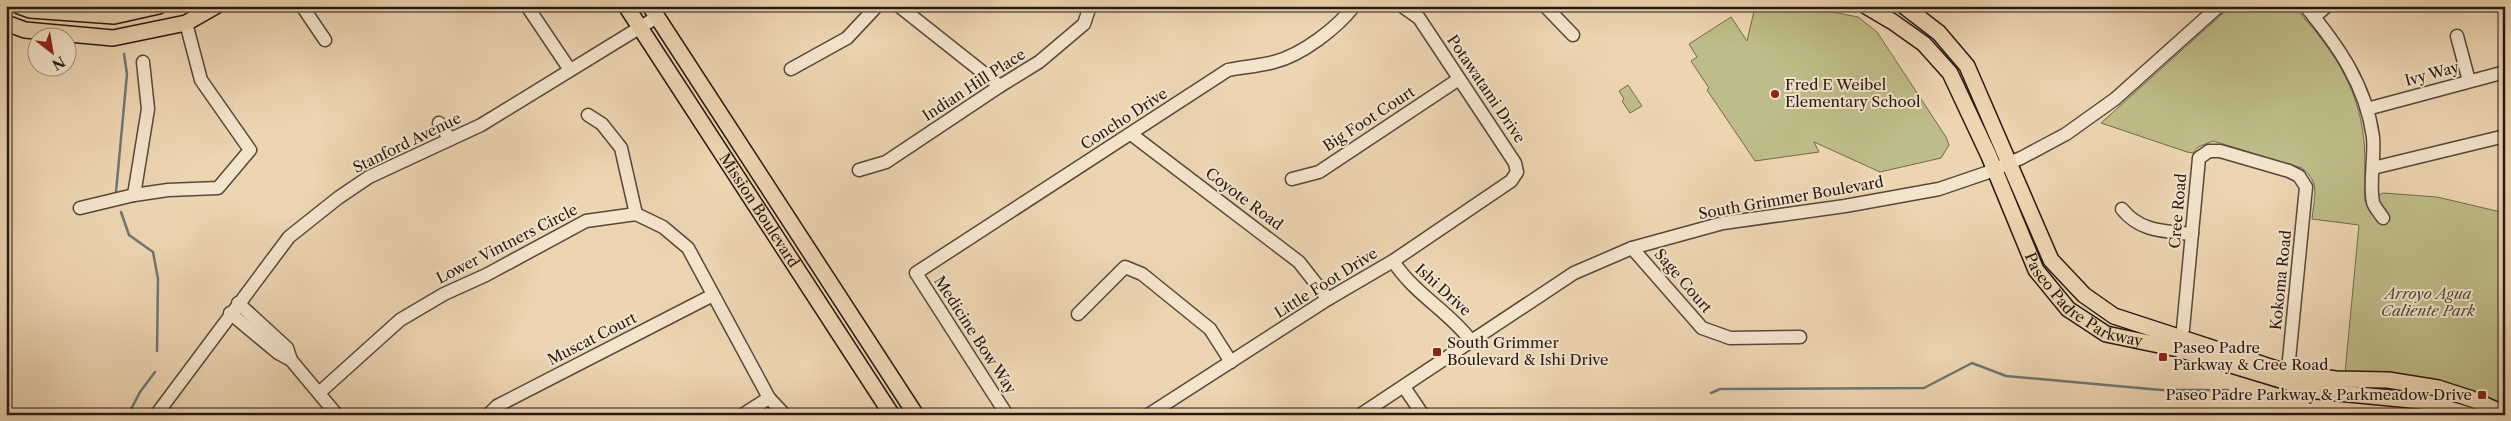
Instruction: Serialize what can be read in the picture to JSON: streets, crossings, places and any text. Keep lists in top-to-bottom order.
{
  "streets": {
    "main road": ["Mission Boulevard", "Paseo Padre Parkway"],
    "street": [
      "Ivy Way",
      "Indian Hill Place",
      "Potawatami Drive",
      "Concho Drive",
      "Big Foot Court",
      "Stanford Avenue",
      "South Grimmer Boulevard",
      "Coyote Road",
      "Cree Road",
      "Lower Vintners Circle",
      "Kokoma Road",
      "Sage Court",
      "Little Foot Drive",
      "Ishi Drive",
      "Medicine Bow Way",
      "Muscat Court"
    ]
  },
  "crossings": [
    ["Potawatami Drive", "Big Foot Court"],
    ["Potawatami Drive", "Little Foot Drive"],
    ["Concho Drive", "Coyote Road"],
    ["Concho Drive", "Medicine Bow Way"],
    ["Stanford Avenue", "Mission Boulevard"],
    ["South Grimmer Boulevard", "Sage Court"],
    ["South Grimmer Boulevard", "Ishi Drive"],
    ["South Grimmer Boulevard", "Paseo Padre Parkway"],
    ["Coyote Road", "Little Foot Drive"],
    ["Cree Road", "Kokoma Road"],
    ["Cree Road", "Paseo Padre Parkway"],
    ["Kokoma Road", "Paseo Padre Parkway"],
    ["Little Foot Drive", "Ishi Drive"]
  ],
  "parks": ["Arroyo Agua Caliente Park"],
  "places": {
    "other": ["Fred E Weibel Elementary School"],
    "transit": ["South Grimmer Boulevard & Ishi Drive", "Paseo Padre Parkway & Cree Road", "Paseo Padre Parkway & Parkmeadow Drive"]
  },
  "north": "bottom right"
}
